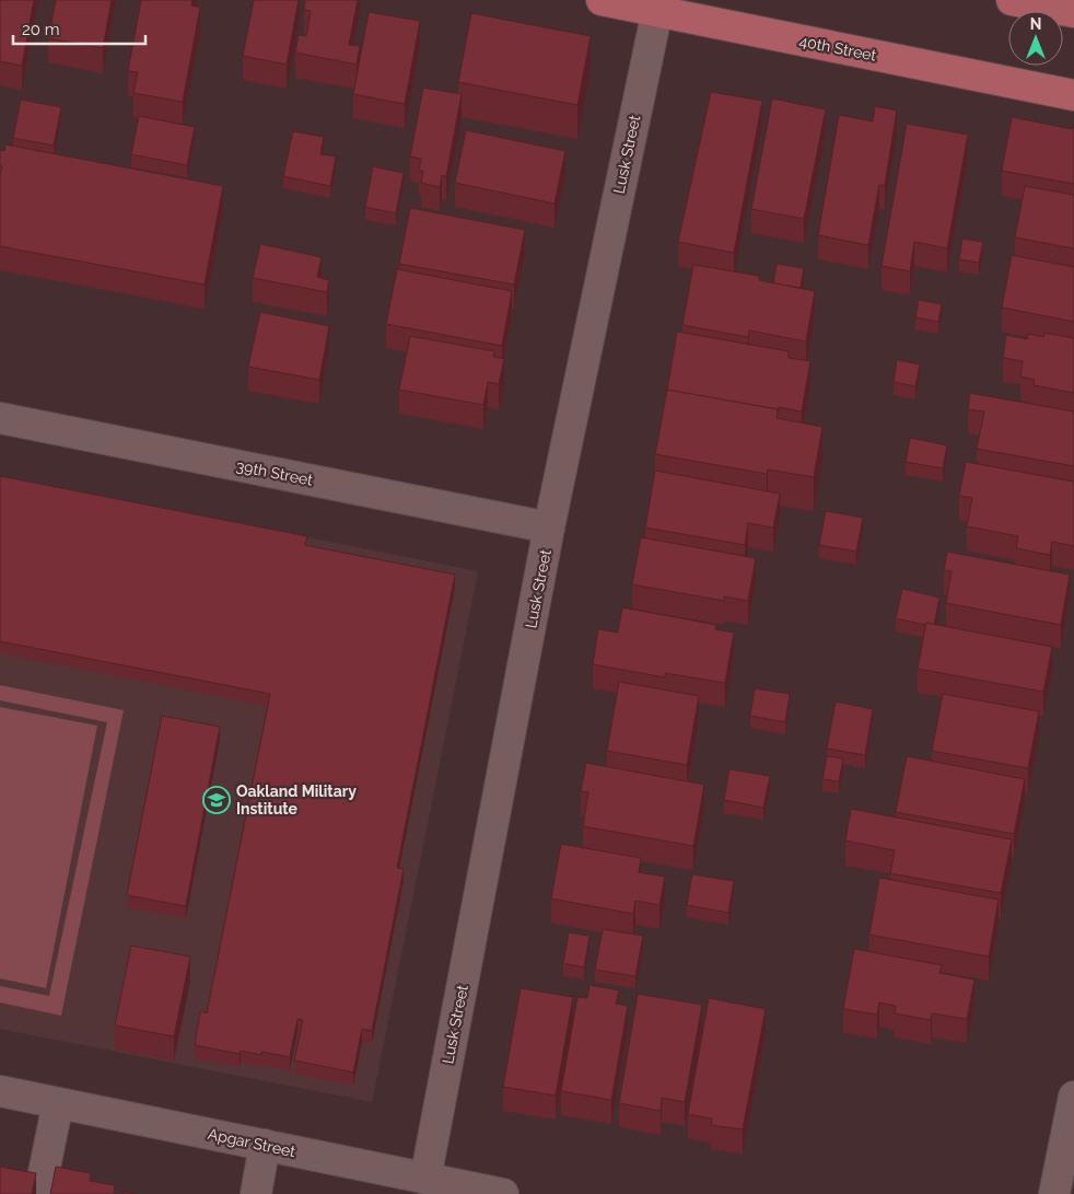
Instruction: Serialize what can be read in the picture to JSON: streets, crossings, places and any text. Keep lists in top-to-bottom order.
{
  "streets": {
    "main road": ["40th Street"],
    "street": ["Lusk Street", "39th Street", "Apgar Street"]
  },
  "crossings": [
    ["40th Street", "Lusk Street"],
    ["Lusk Street", "39th Street"],
    ["Lusk Street", "Apgar Street"]
  ],
  "places": {
    "school or university": ["Oakland Military Institute"]
  },
  "scale_bar": "20 m",
  "north": "top"
}
